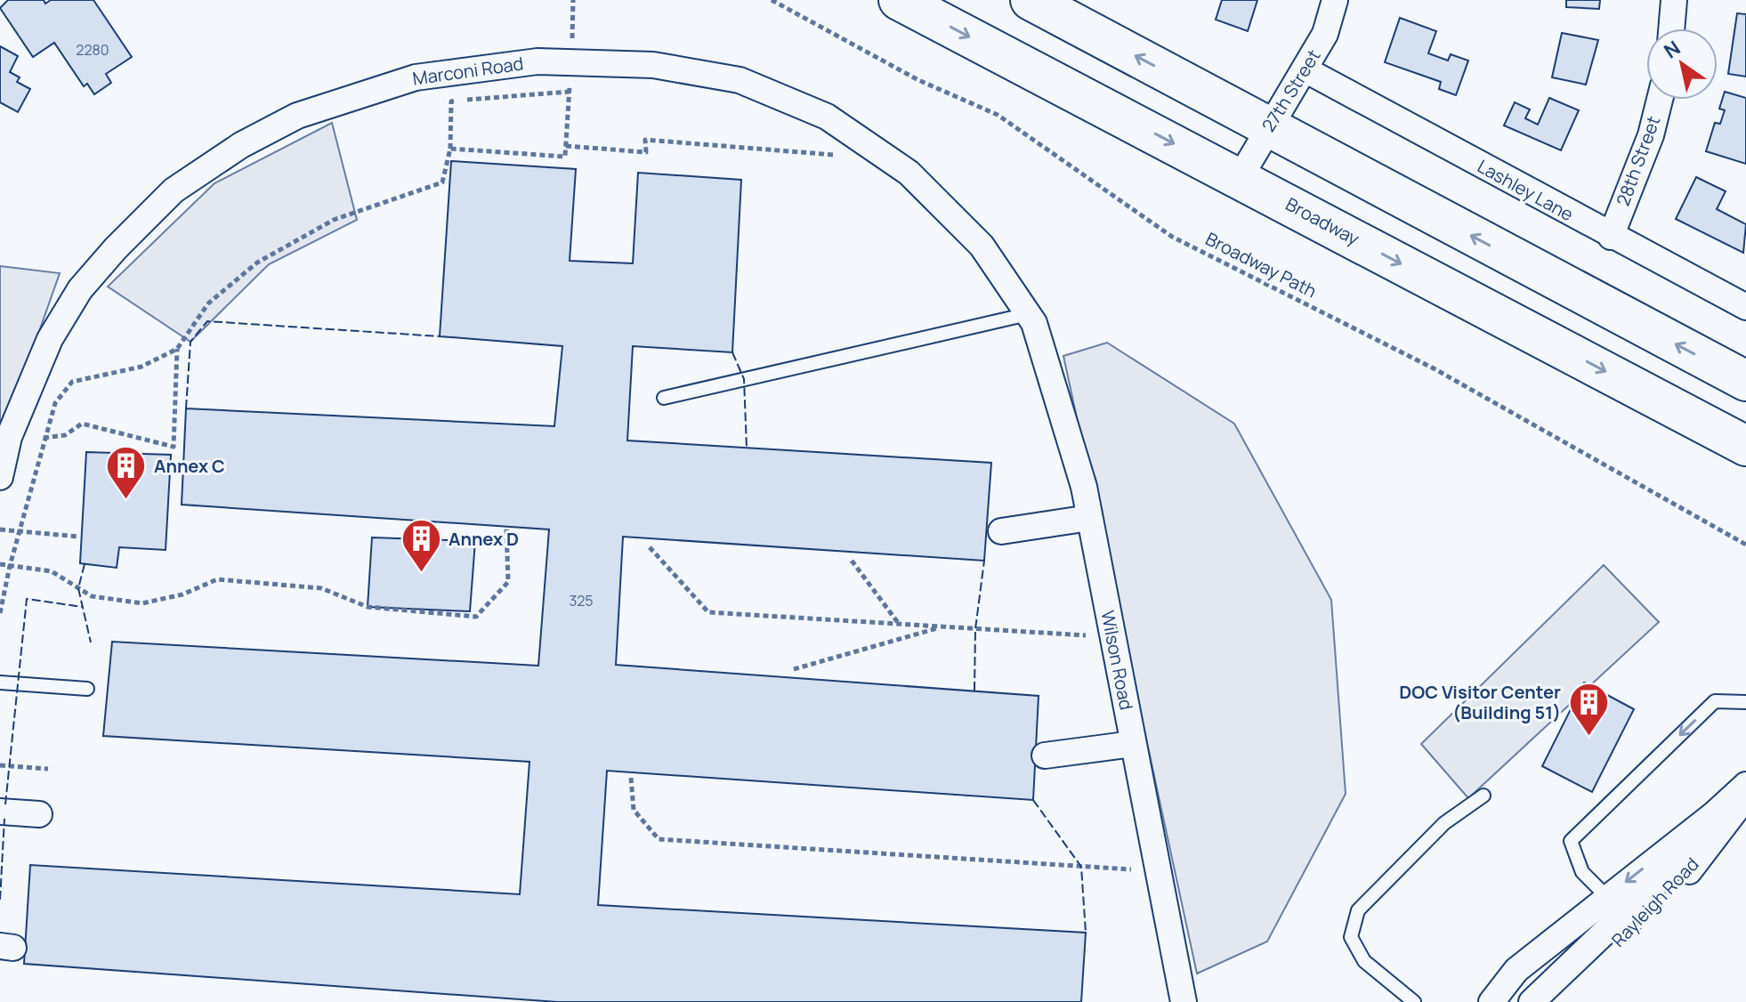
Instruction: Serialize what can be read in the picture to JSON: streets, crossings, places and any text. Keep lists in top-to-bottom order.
{
  "streets": {
    "main road": ["Broadway"],
    "street": [
      "Marconi Road",
      "27th Street",
      "28th Street",
      "Lashley Lane",
      "Wilson Road",
      "Rayleigh Road"
    ],
    "path": ["Broadway Path"]
  },
  "crossings": [
    ["Marconi Road", "Wilson Road"],
    ["27th Street", "Lashley Lane"],
    ["27th Street", "Broadway"],
    ["28th Street", "Lashley Lane"]
  ],
  "places": {
    "building": ["Annex C", "Annex D", "DOC Visitor Center (Building 51)"]
  },
  "house_numbers": ["2280", "325"],
  "north": "top left"
}
